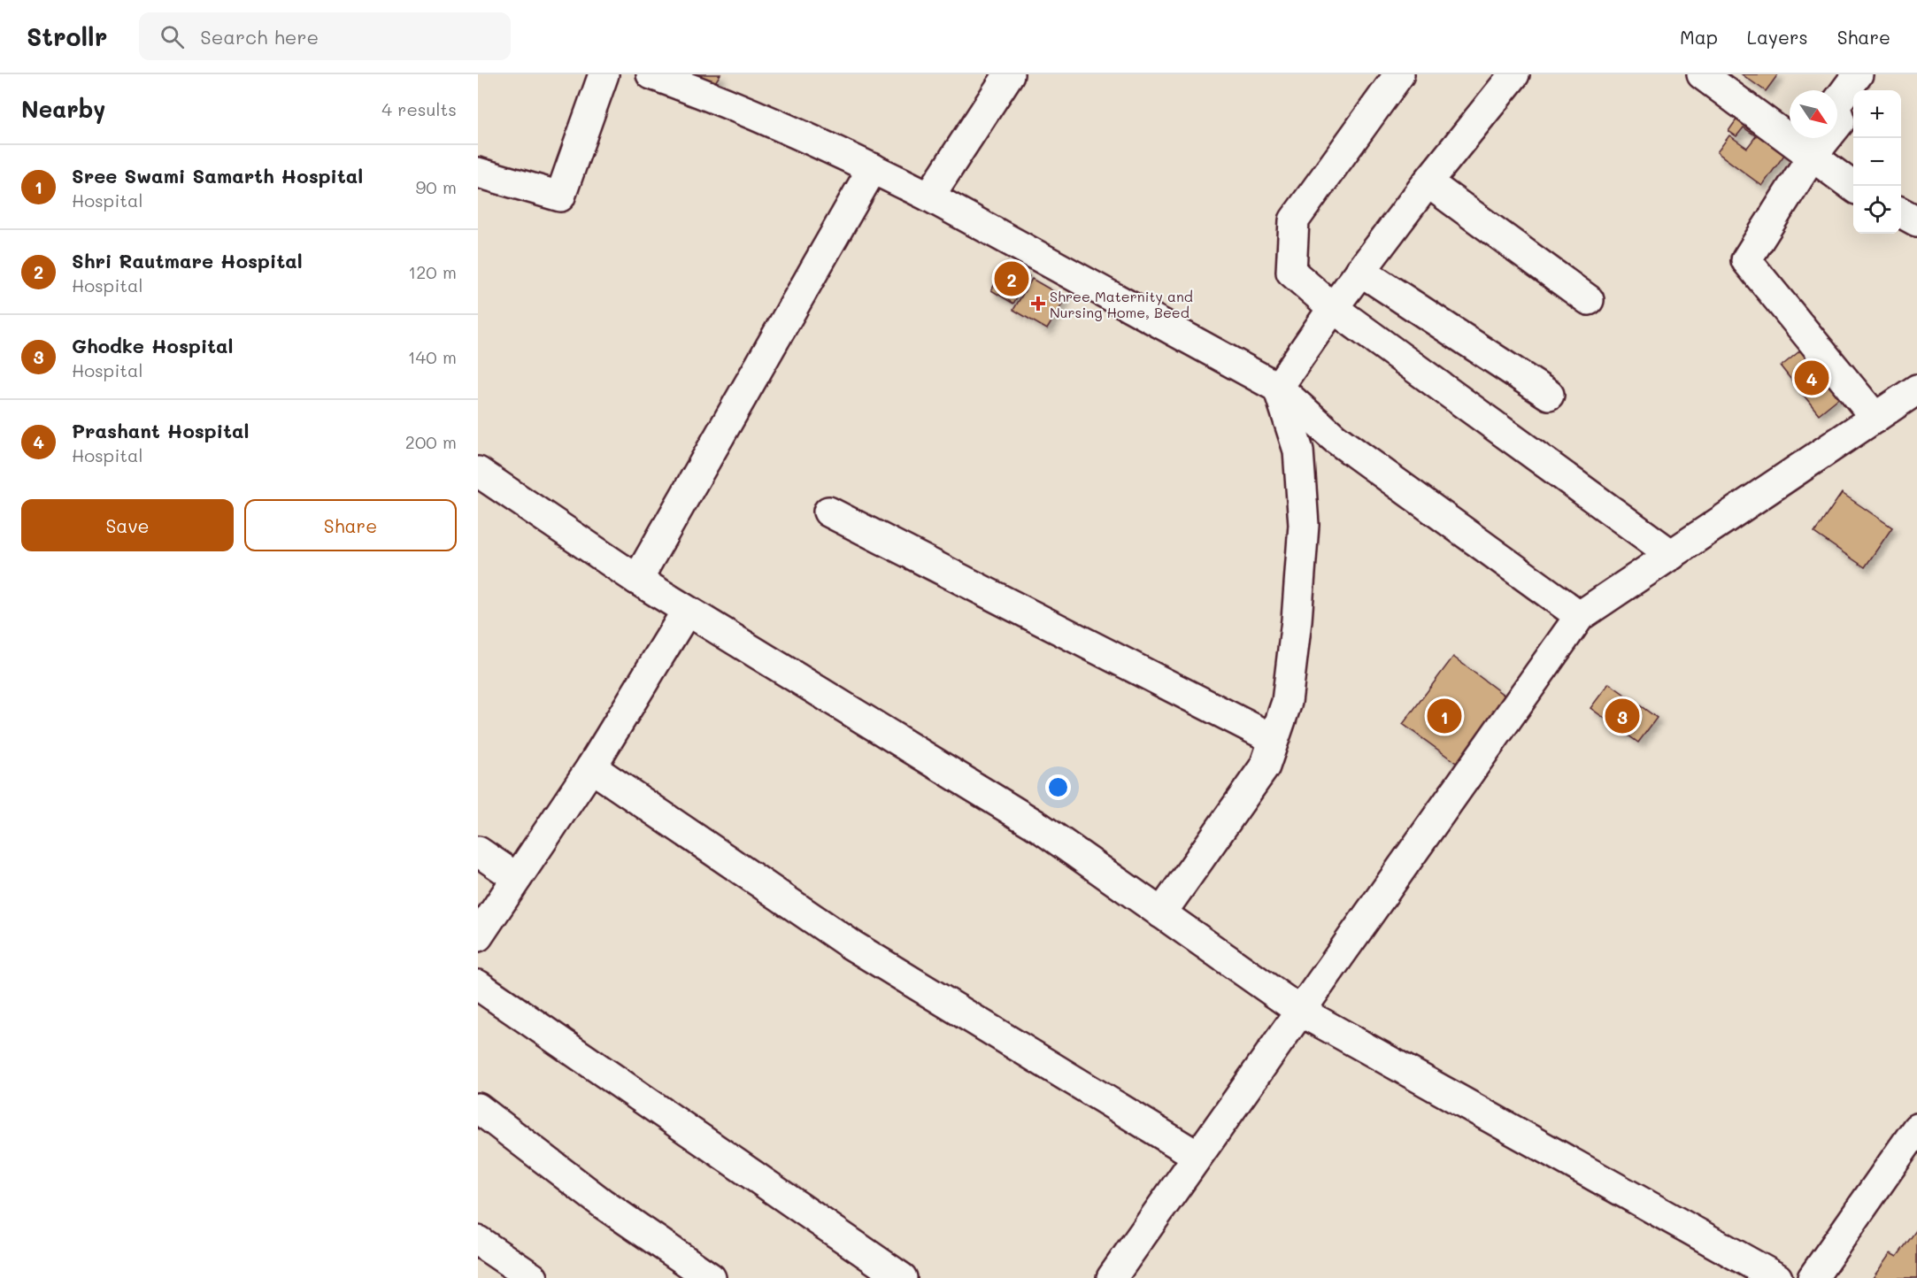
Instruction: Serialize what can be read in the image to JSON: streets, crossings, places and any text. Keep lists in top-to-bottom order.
{
  "places": {
    "health": ["Shree Maternity and Nursing Home, Beed"]
  },
  "north": "bottom right",
  "page": {
    "header": "Strollr",
    "search": "Search here",
    "nav": ["Map", "Layers", "Share"],
    "heading": ["Nearby", "4 results"],
    "map_buttons": ["+", "−"],
    "list": [
      {
        "mark": "1",
        "name": "Sree Swami Samarth Hospital",
        "note": "Hospital",
        "value": "90 m"
      },
      {
        "mark": "2",
        "name": "Shri Rautmare Hospital",
        "note": "Hospital",
        "value": "120 m"
      },
      {
        "mark": "3",
        "name": "Ghodke Hospital",
        "note": "Hospital",
        "value": "140 m"
      },
      {
        "mark": "4",
        "name": "Prashant Hospital",
        "note": "Hospital",
        "value": "200 m"
      }
    ],
    "pins": [
      "2",
      "4",
      "1",
      "3"
    ],
    "buttons": ["Save", "Share"]
  }
}
